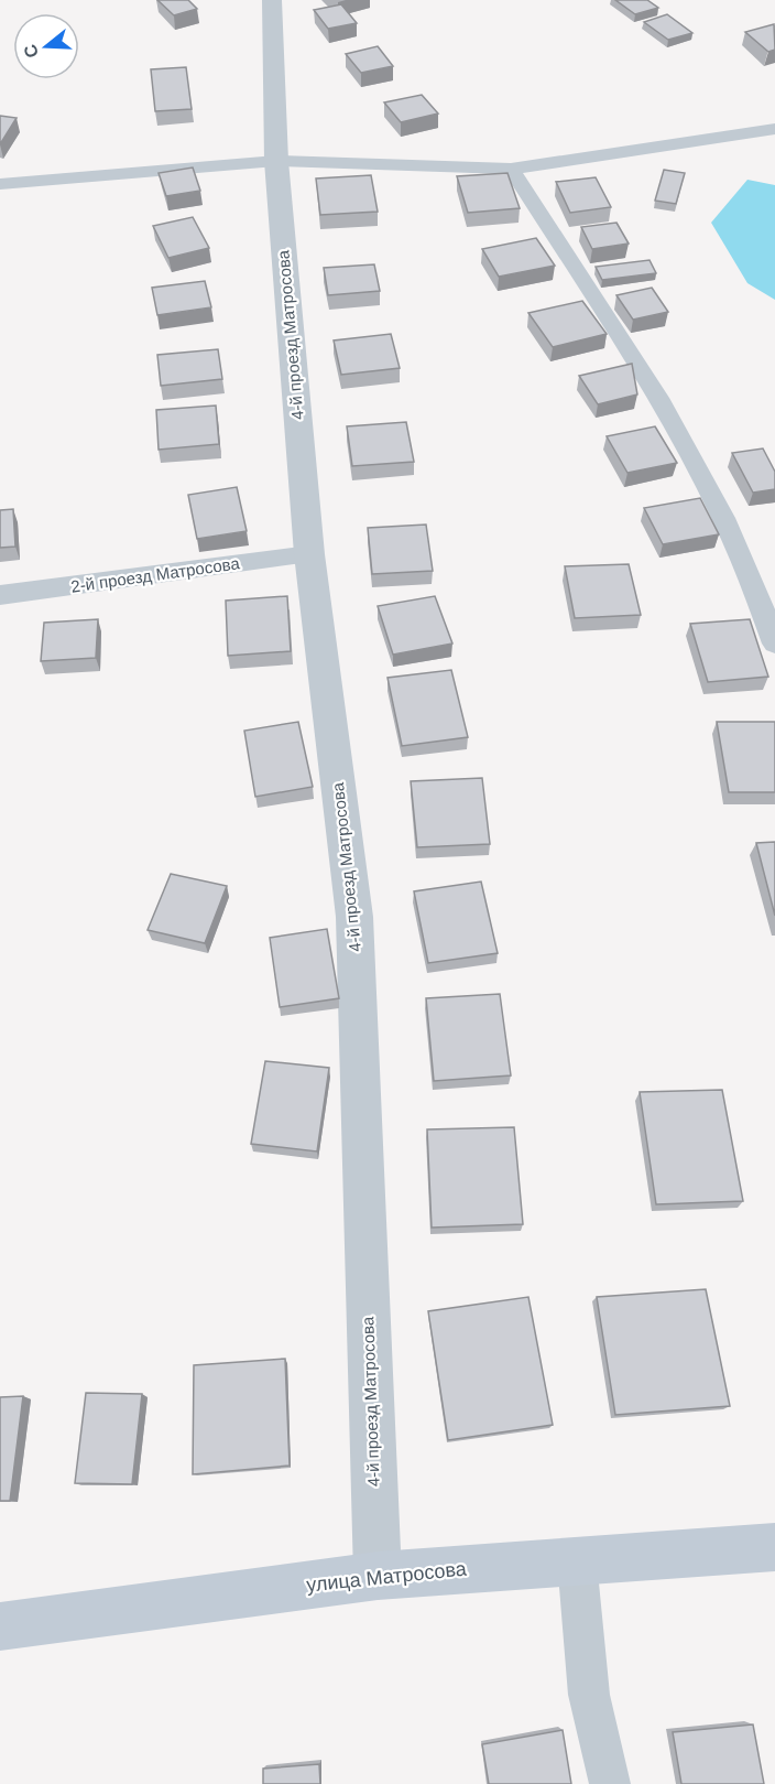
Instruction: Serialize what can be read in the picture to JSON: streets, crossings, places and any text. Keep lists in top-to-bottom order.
{
  "streets": {
    "main road": ["улица Матросова"],
    "street": ["4-й проезд Матросова", "2-й проезд Матросова"]
  },
  "crossings": [
    ["4-й проезд Матросова", "2-й проезд Матросова"],
    ["4-й проезд Матросова", "улица Матросова"]
  ],
  "north": "left"
}
